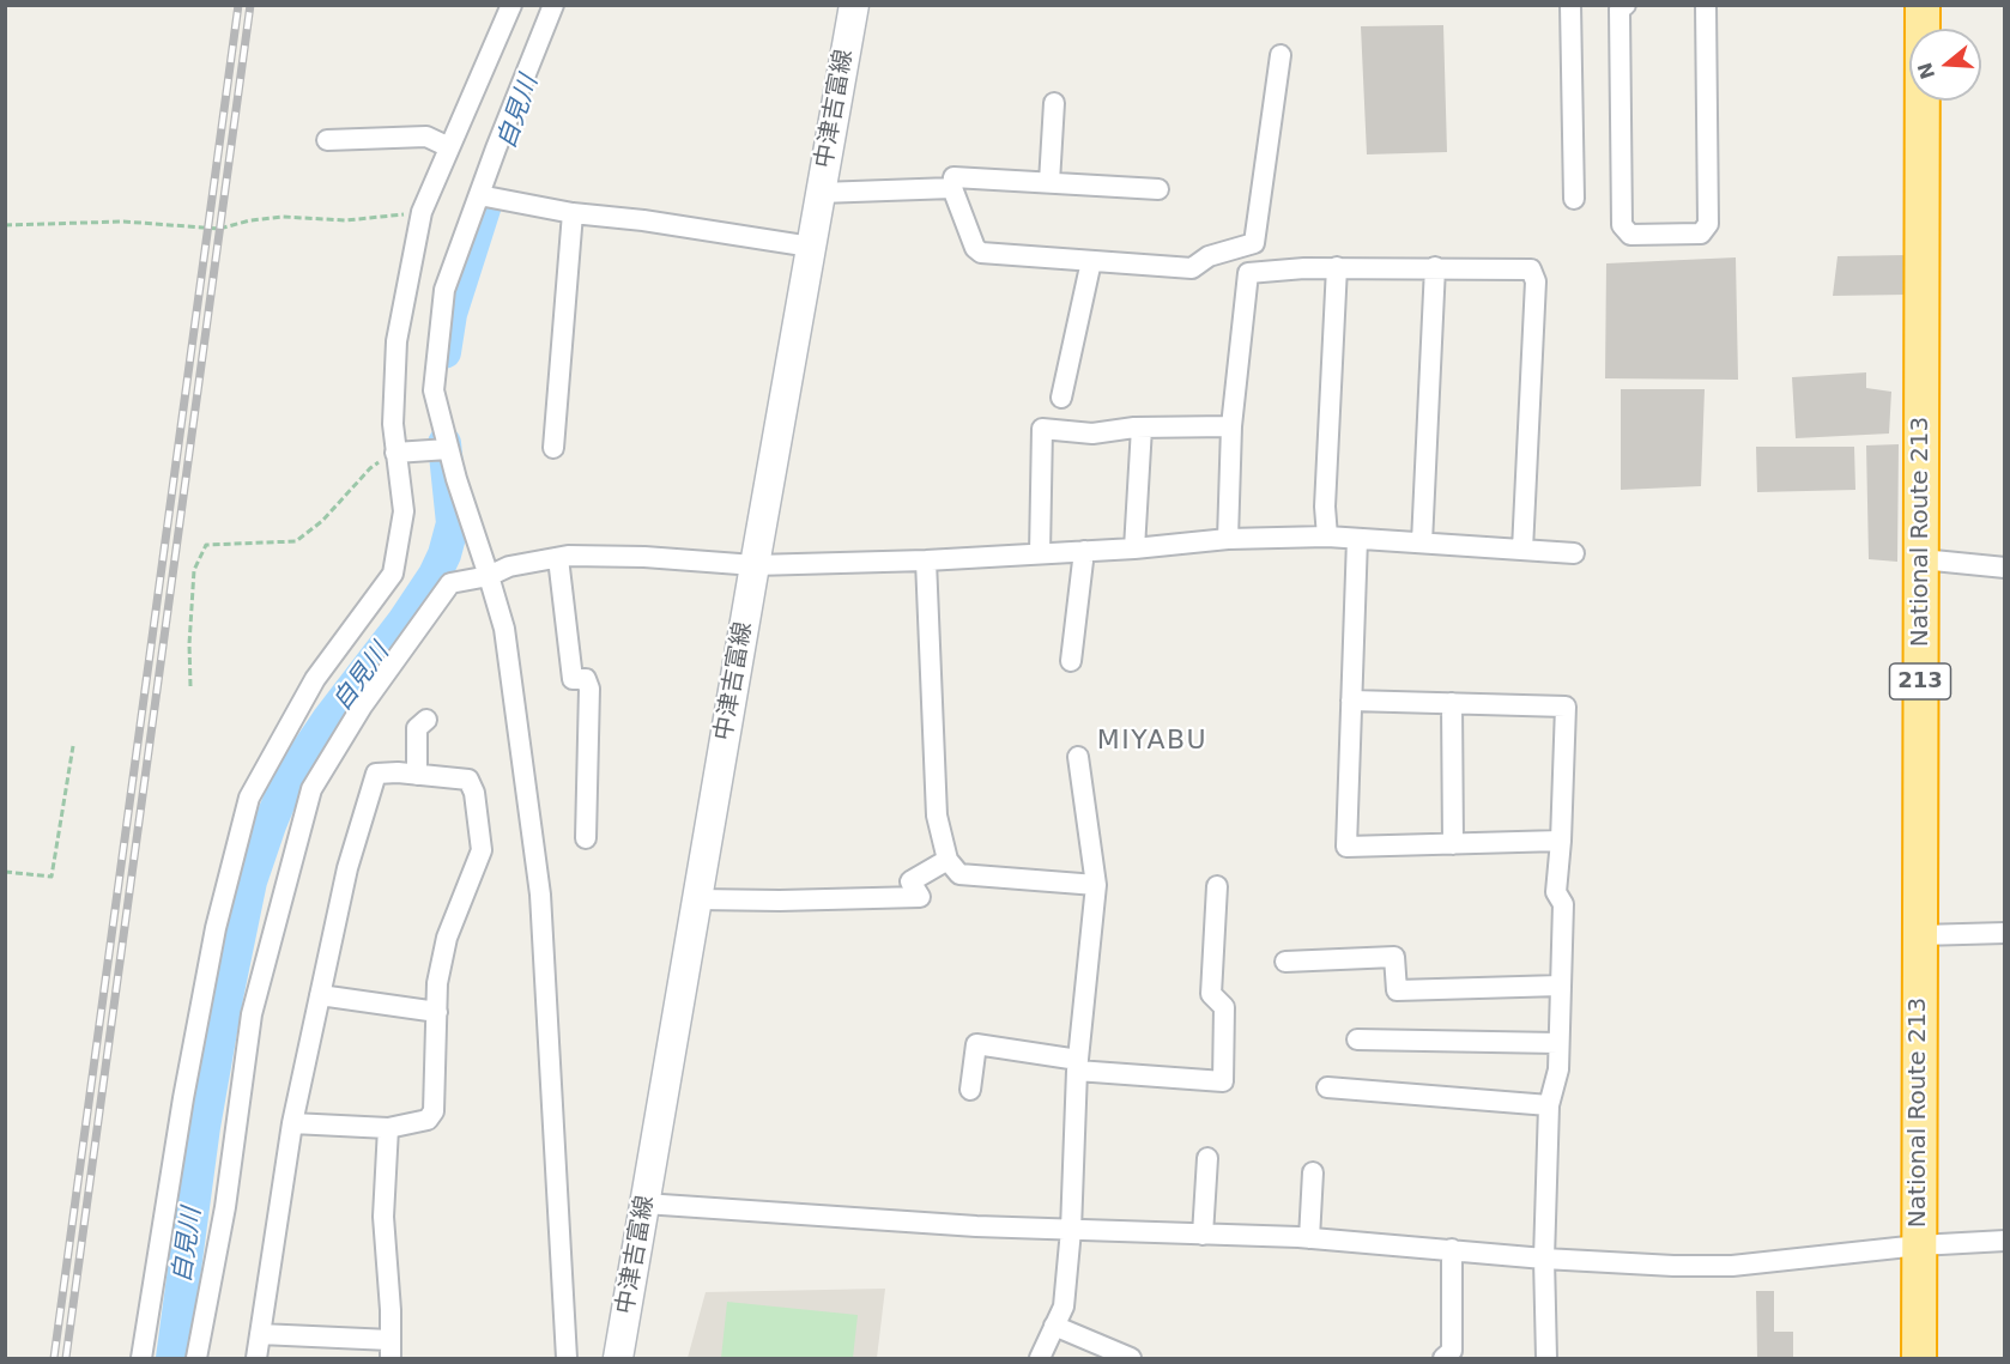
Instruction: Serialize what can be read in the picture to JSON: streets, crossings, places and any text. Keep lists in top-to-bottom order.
{
  "streets": {
    "highway": ["National Route 213", "213"],
    "main road": ["中津吉富線"]
  },
  "districts": ["MIYABU"],
  "water": ["自見川"],
  "north": "left"
}
